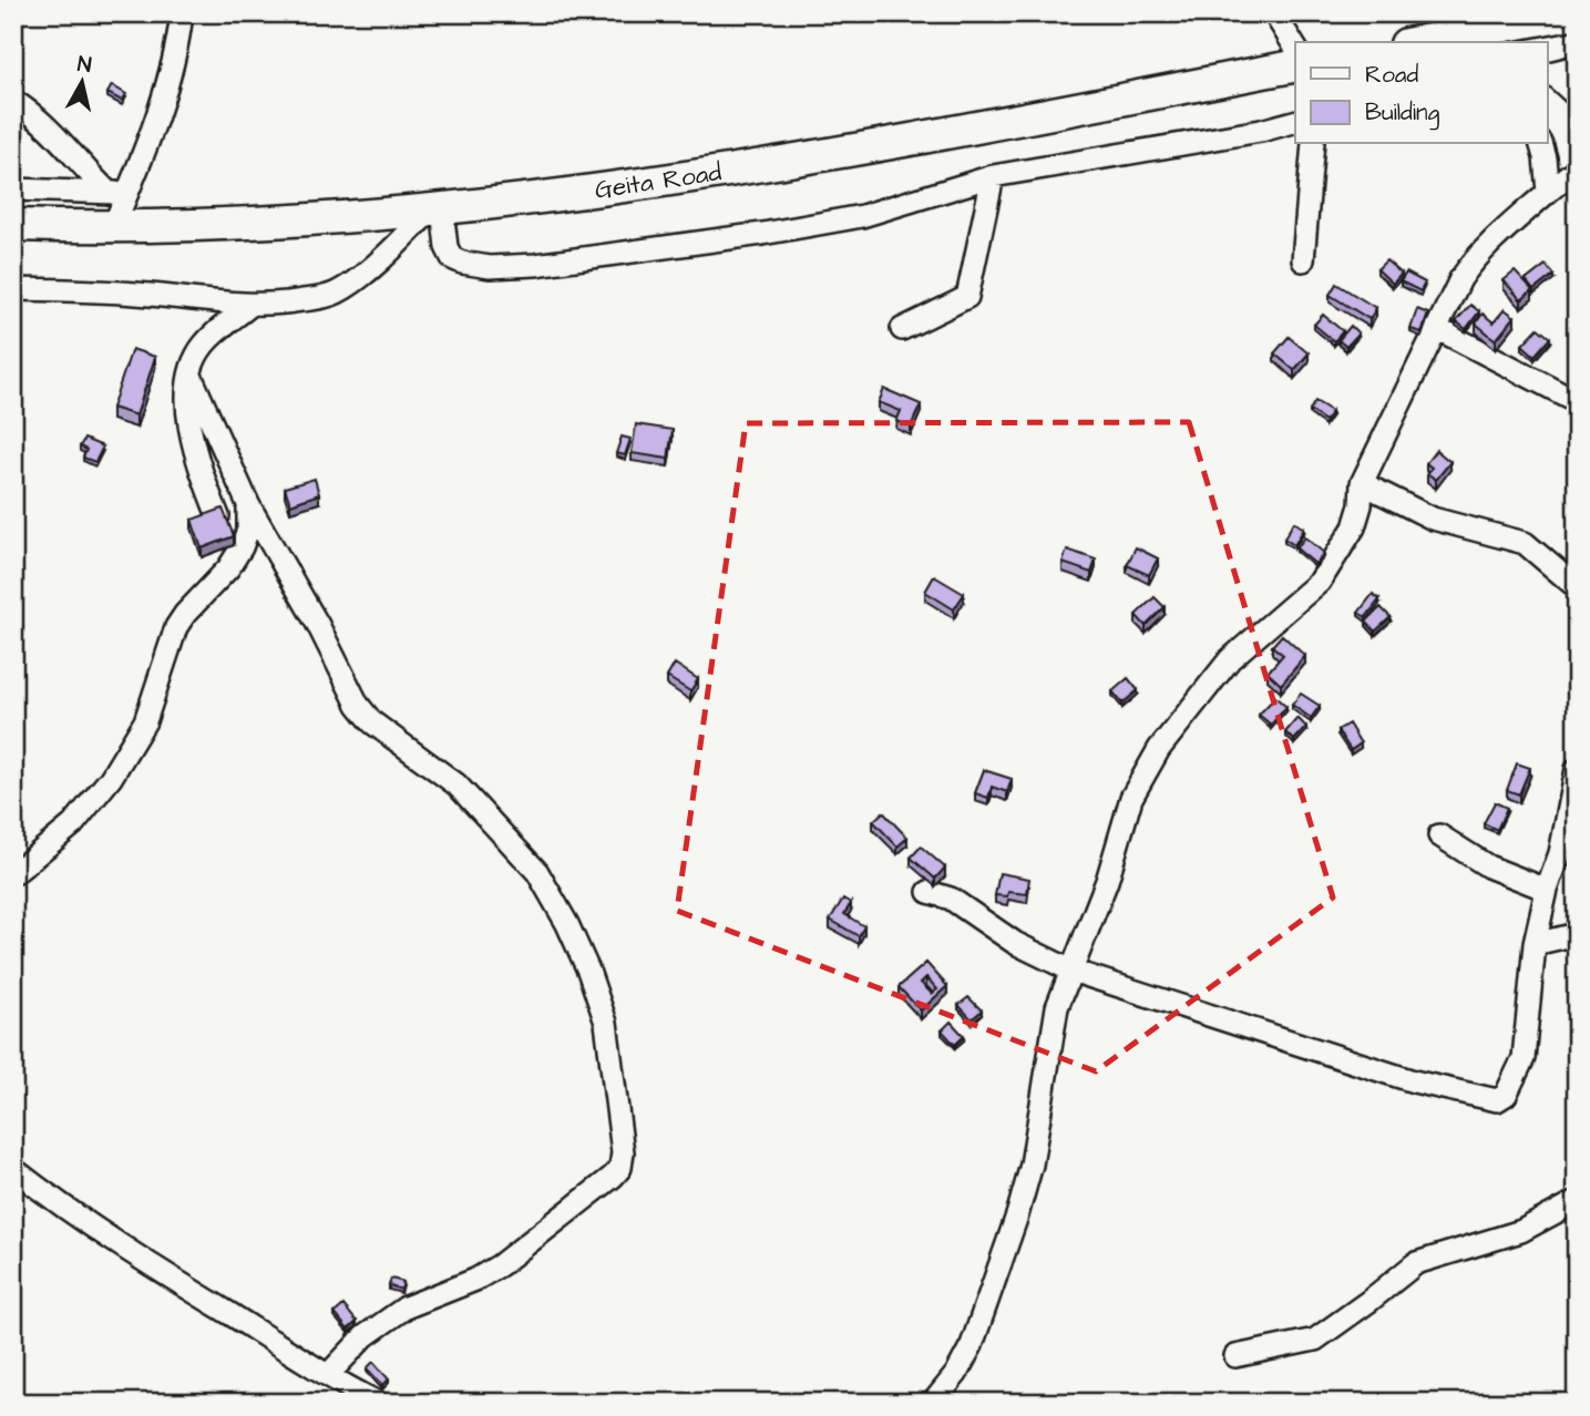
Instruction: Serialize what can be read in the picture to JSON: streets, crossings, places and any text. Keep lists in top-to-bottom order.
{
  "streets": {
    "highway": ["Geita Road"]
  },
  "legend": ["Road", "Building"],
  "north": "top"
}
